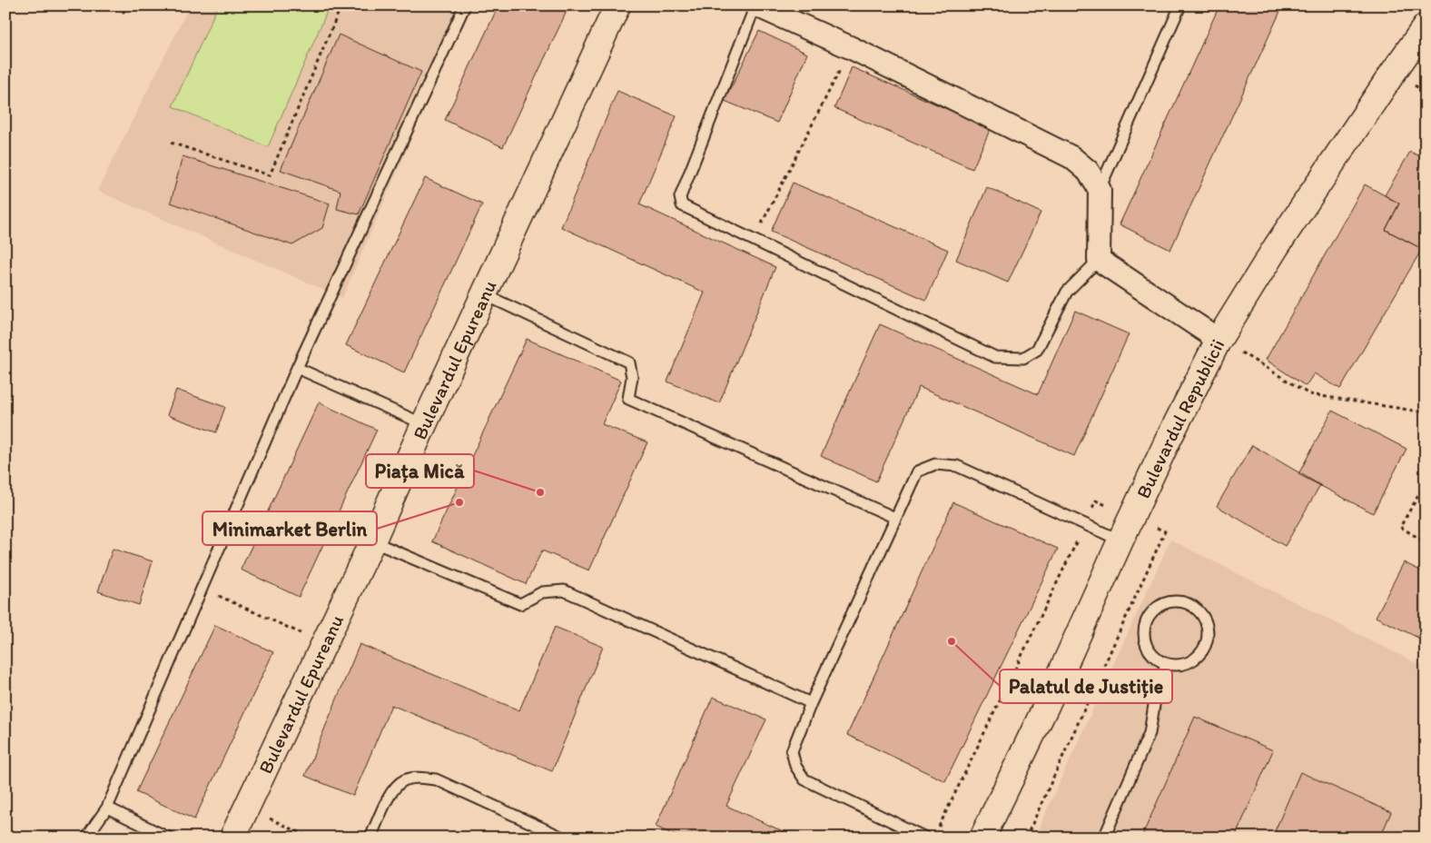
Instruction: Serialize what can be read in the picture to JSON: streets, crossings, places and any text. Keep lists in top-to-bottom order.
{
  "streets": {
    "main road": ["Bulevardul Epureanu", "Bulevardul Republicii"]
  },
  "places": ["Piața Mică", "Minimarket Berlin", "Palatul de Justiție"]
}
